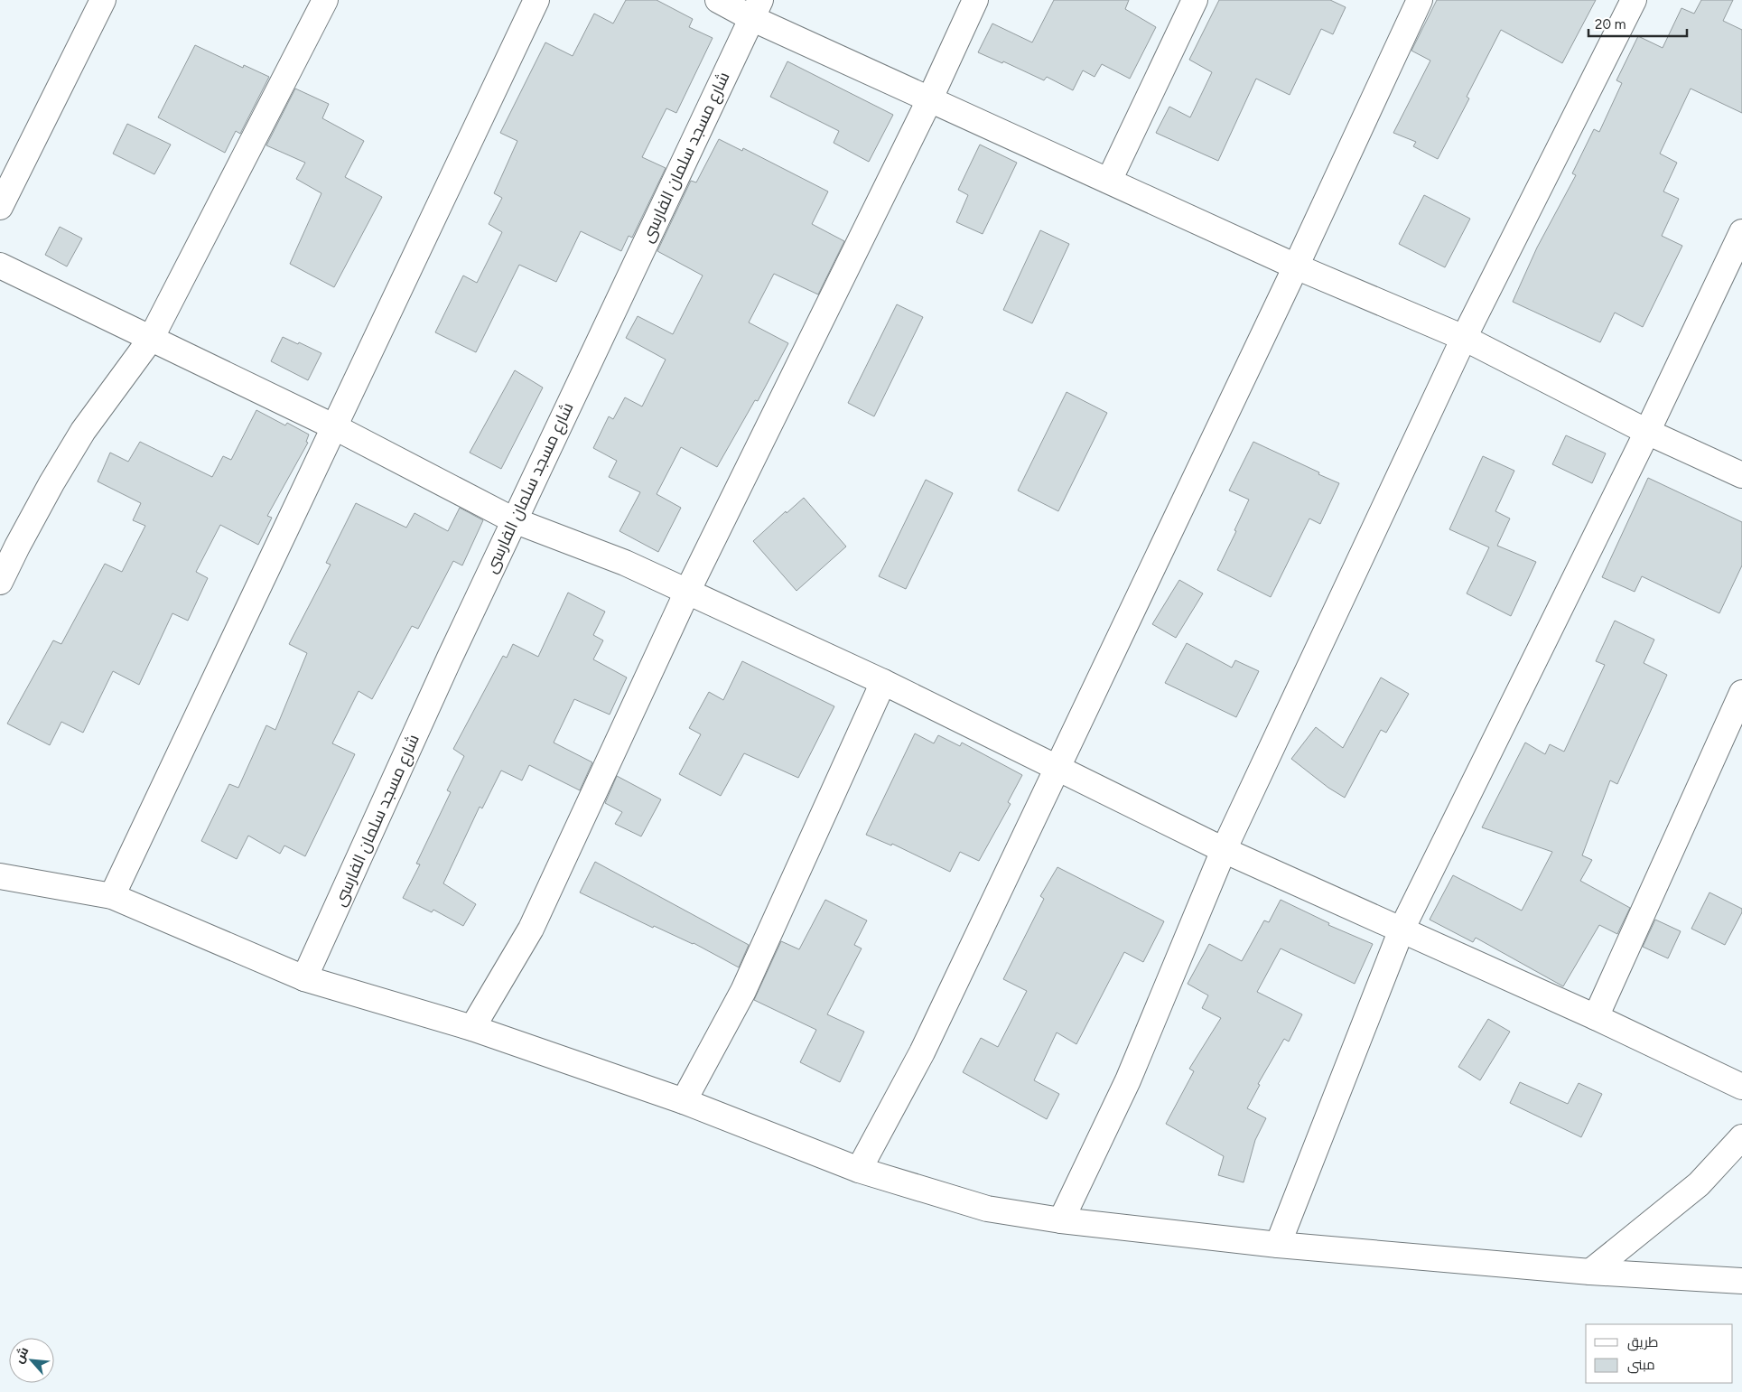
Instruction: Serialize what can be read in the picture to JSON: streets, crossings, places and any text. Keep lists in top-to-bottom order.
{
  "streets": {
    "street": ["شارع مسجد سلمان الفارسى"]
  },
  "legend": ["طريق", "مبنى"],
  "scale_bar": "20 m",
  "north": "top left"
}
